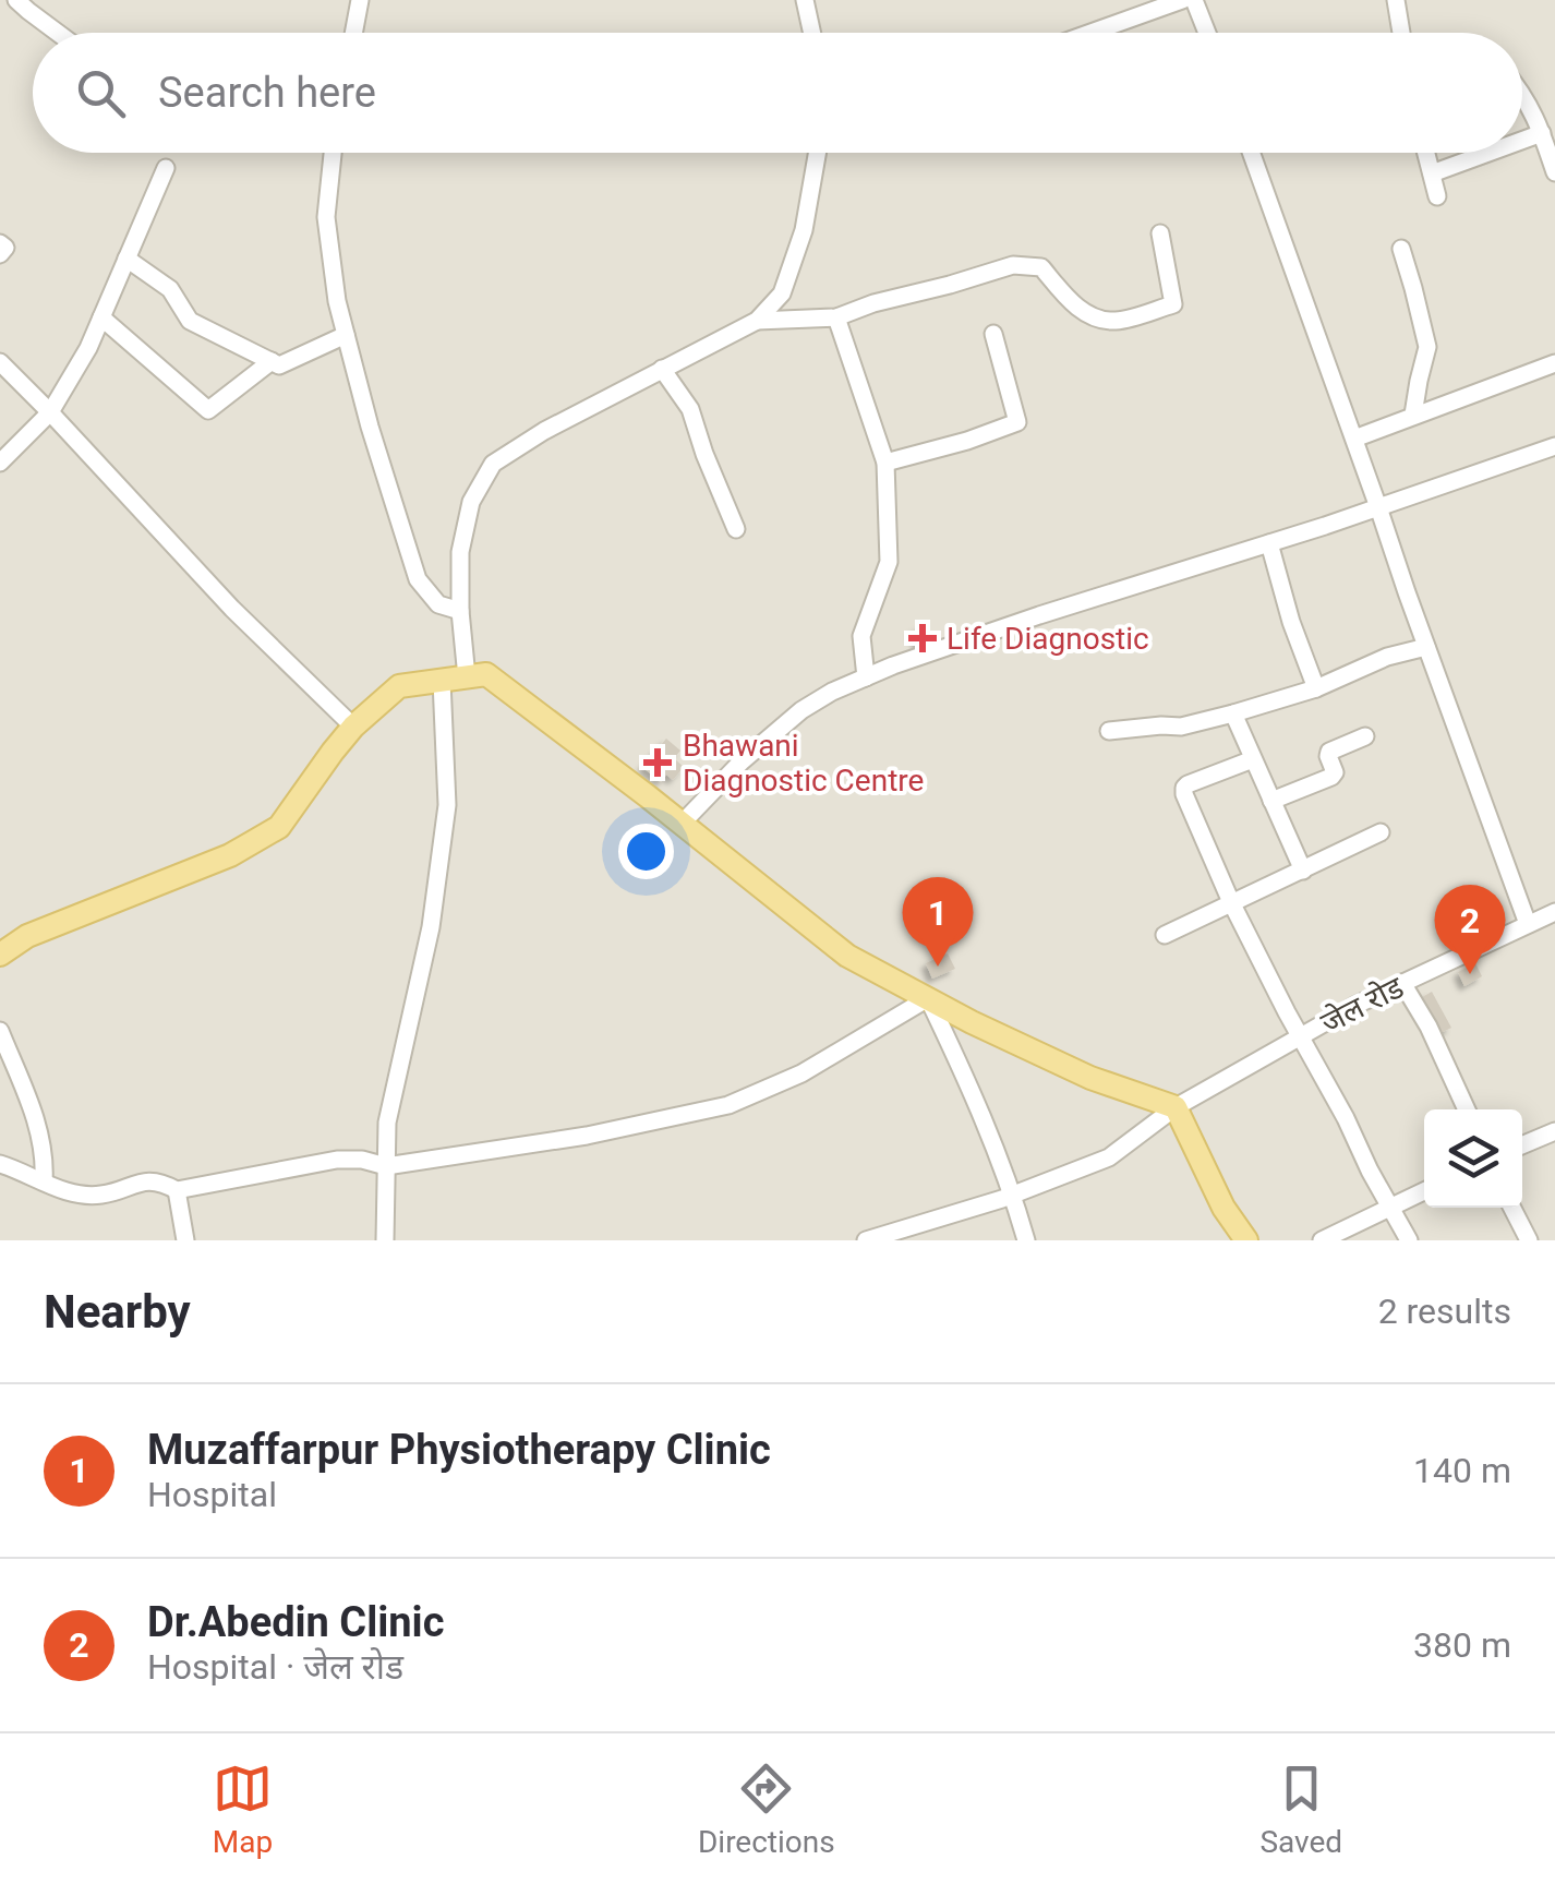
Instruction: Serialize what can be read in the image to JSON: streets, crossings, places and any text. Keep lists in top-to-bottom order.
{
  "streets": {
    "street": ["जेल रोड"]
  },
  "places": {
    "health": ["Life Diagnostic", "Bhawani Diagnostic Centre"]
  },
  "page": {
    "search": "Search here",
    "pins": ["1", "2"],
    "heading": ["Nearby", "2 results"],
    "list": [
      {
        "mark": "1",
        "name": "Muzaffarpur Physiotherapy Clinic",
        "note": "Hospital",
        "value": "140 m"
      },
      {
        "mark": "2",
        "name": "Dr.Abedin Clinic",
        "note": "Hospital · जेल रोड",
        "value": "380 m"
      }
    ],
    "nav": ["Map", "Directions", "Saved"]
  }
}
